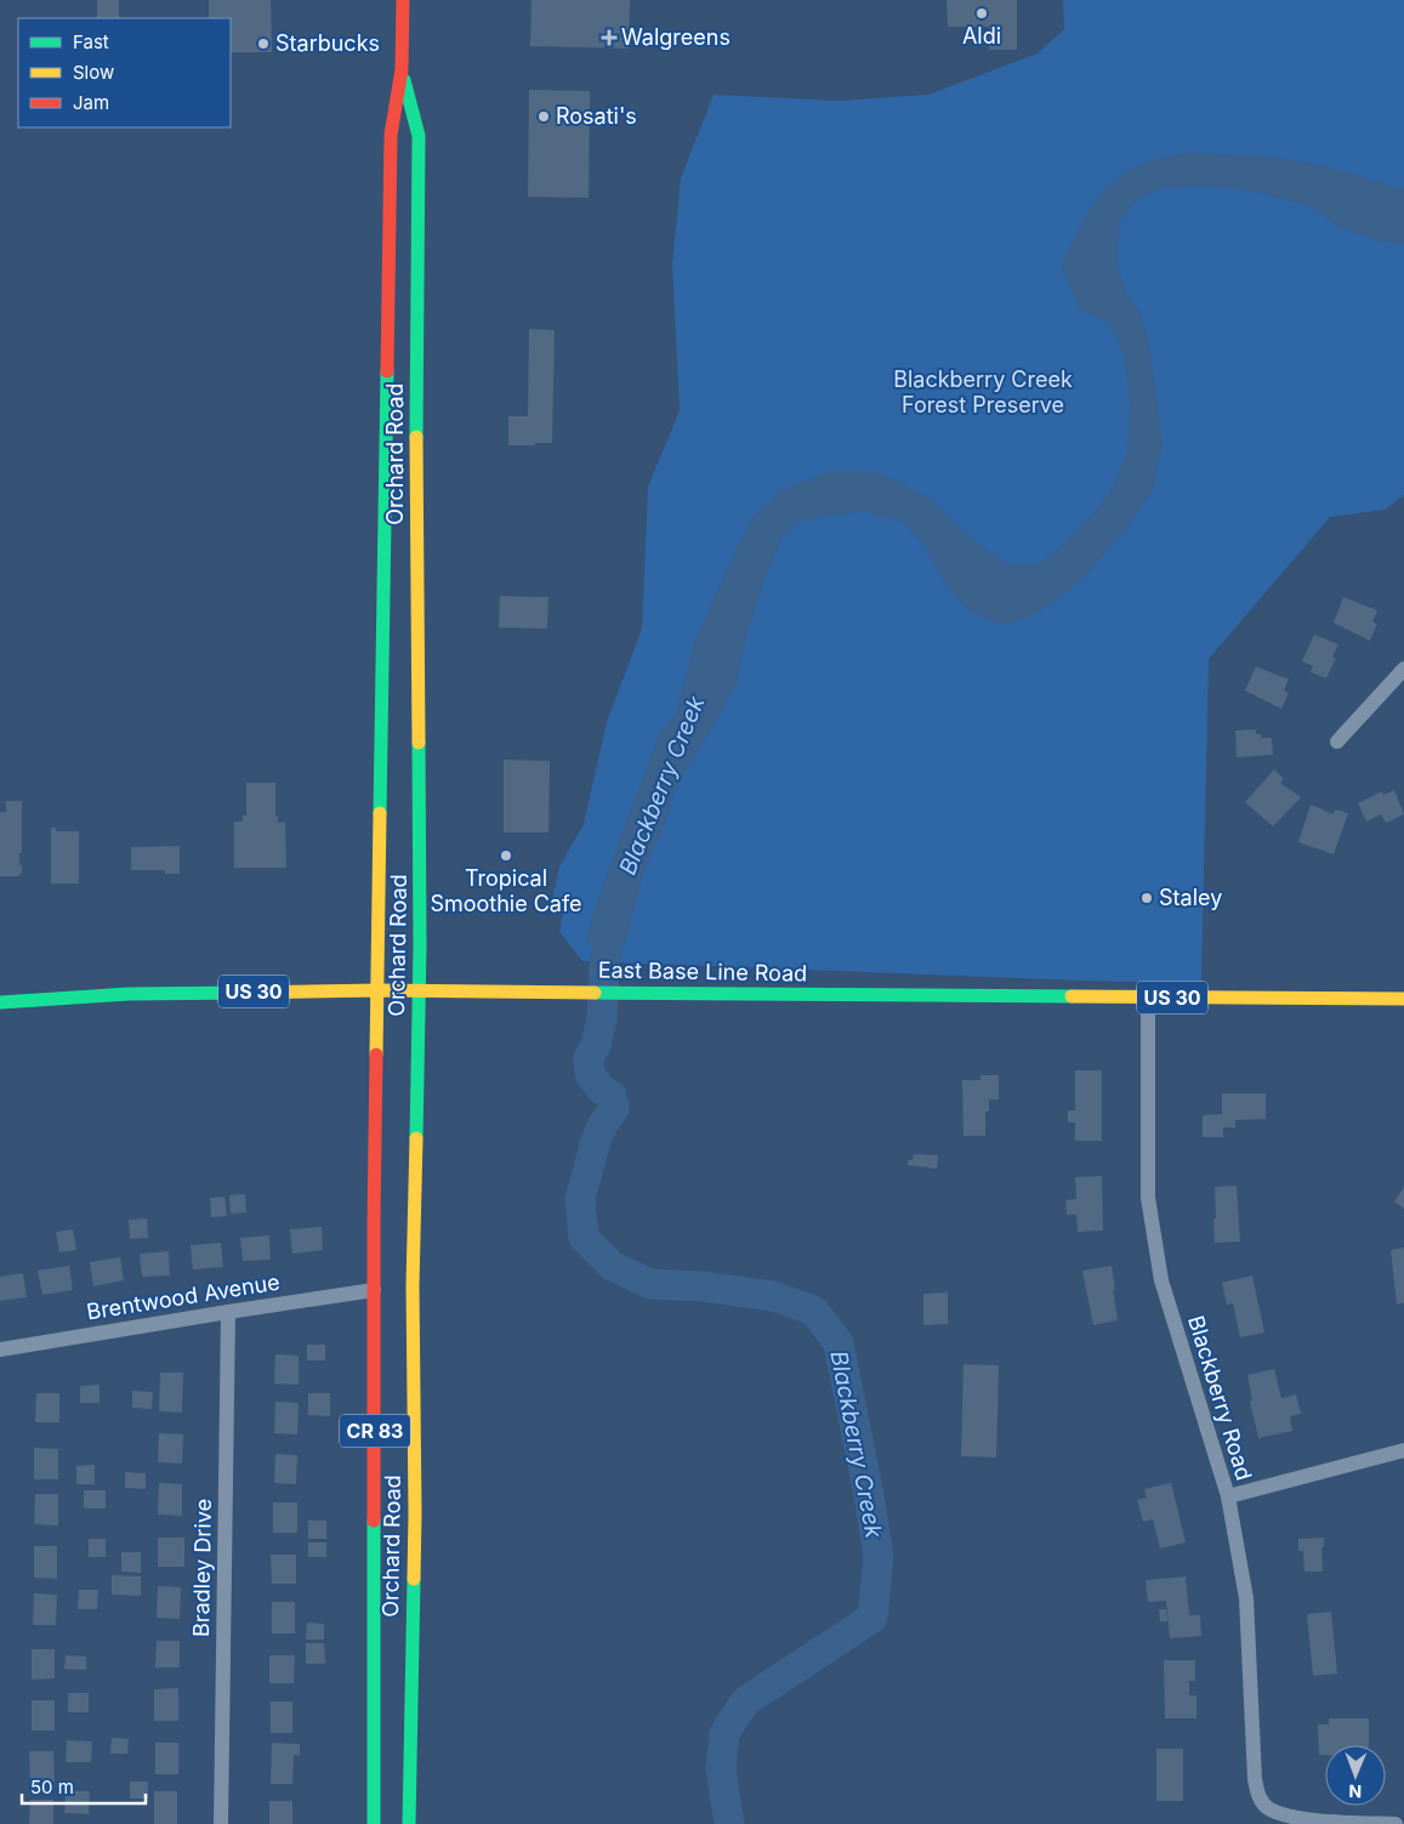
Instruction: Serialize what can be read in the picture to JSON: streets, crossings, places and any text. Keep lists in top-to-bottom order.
{
  "streets": {
    "main road": [
      "Orchard Road",
      "East Base Line Road",
      "US 30",
      "CR 83"
    ],
    "street": ["Brentwood Avenue", "Blackberry Road", "Bradley Drive"]
  },
  "crossings": [
    ["Orchard Road", "East Base Line Road"],
    ["Orchard Road", "Brentwood Avenue"],
    ["East Base Line Road", "Blackberry Road"],
    ["Brentwood Avenue", "Bradley Drive"]
  ],
  "water": ["Blackberry Creek"],
  "parks": ["Blackberry Creek Forest Preserve"],
  "places": {
    "other": [
      "Aldi",
      "Starbucks",
      "Rosati's",
      "Tropical Smoothie Cafe",
      "Staley"
    ],
    "health": ["Walgreens"]
  },
  "legend": ["Fast", "Slow", "Jam"],
  "scale_bar": "50 m",
  "north": "bottom"
}
